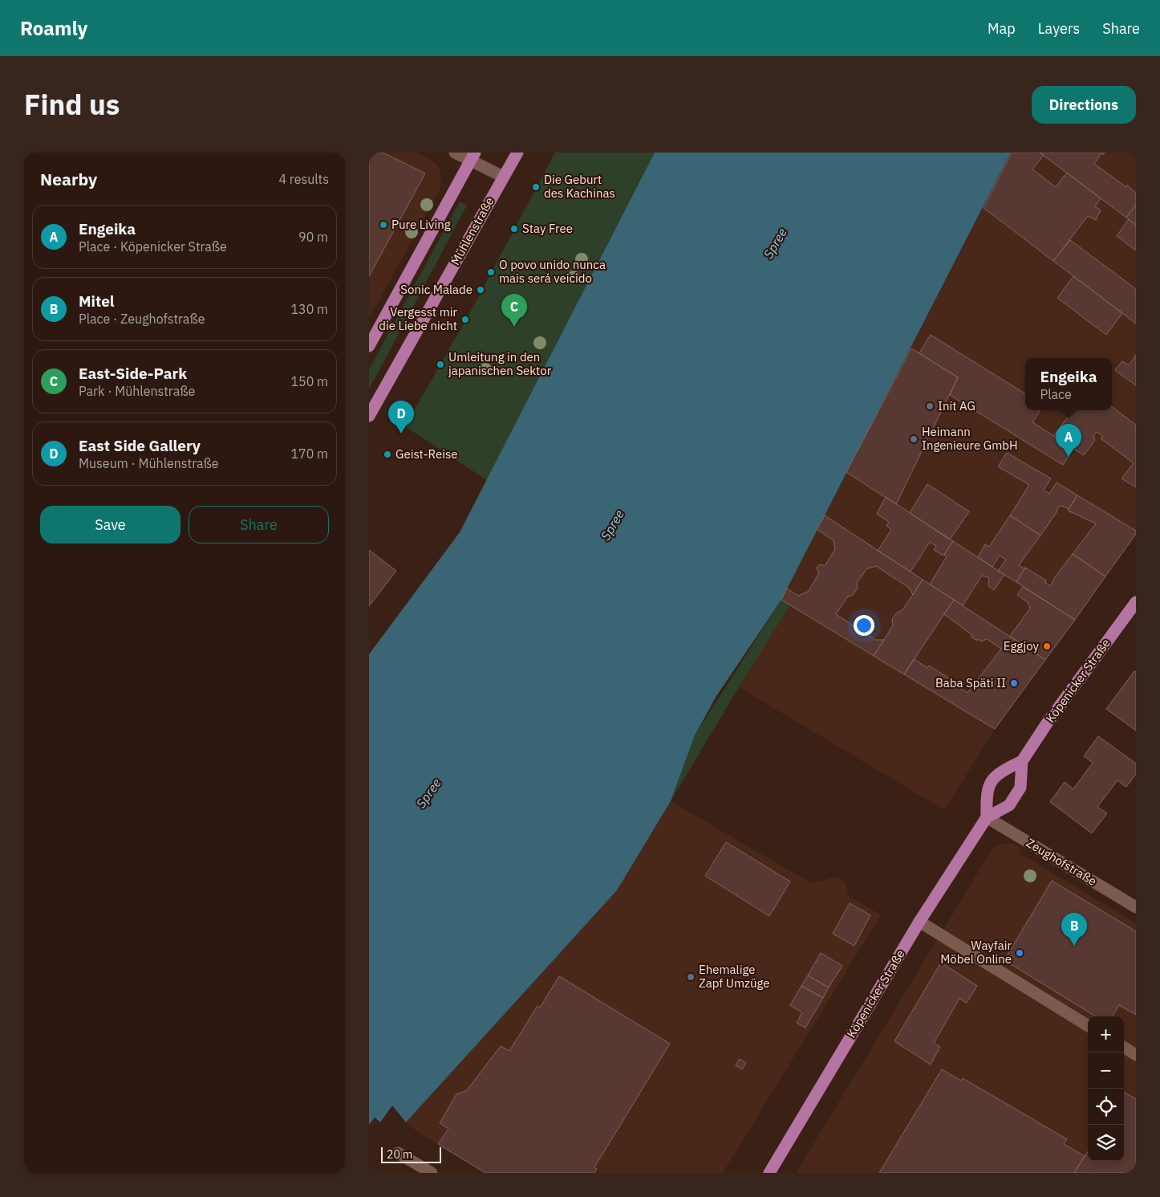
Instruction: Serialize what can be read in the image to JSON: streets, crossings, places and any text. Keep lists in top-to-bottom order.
{
  "streets": {
    "main road": ["Mühlenstraße", "Köpenicker Straße"],
    "street": ["Zeughofstraße"]
  },
  "crossings": [
    ["Köpenicker Straße", "Zeughofstraße"]
  ],
  "water": ["Spree"],
  "places": [
    "Die Geburt des Kachinas",
    "Pure Living",
    "Stay Free",
    "O povo unido nunca mais será veicido",
    "Sonic Malade",
    "Vergesst mir die Liebe nicht",
    "Umleitung in den japanischen Sektor",
    "Init AG",
    "Heimann Ingenieure GmbH",
    "Geist-Reise",
    "Eggjoy",
    "Baba Späti II",
    "Wayfair Möbel Online",
    "Ehemalige Zapf Umzüge"
  ],
  "scale_bar": "20 m",
  "page": {
    "header": "Roamly",
    "nav": ["Map", "Layers", "Share"],
    "title": "Find us",
    "buttons": [
      "Directions",
      ["Save", "Share"]
    ],
    "heading": ["Nearby", "4 results"],
    "list": [
      {
        "mark": "A",
        "name": "Engeika",
        "note": "Place · Köpenicker Straße",
        "value": "90 m"
      },
      {
        "mark": "B",
        "name": "Mitel",
        "note": "Place · Zeughofstraße",
        "value": "130 m"
      },
      {
        "mark": "C",
        "name": "East-Side-Park",
        "note": "Park · Mühlenstraße",
        "value": "150 m"
      },
      {
        "mark": "D",
        "name": "East Side Gallery",
        "note": "Museum · Mühlenstraße",
        "value": "170 m"
      }
    ],
    "pins": [
      "C",
      "D",
      "A",
      "B"
    ],
    "popup": ["Engeika", "Place"],
    "map_buttons": ["+", "−"],
    "scale": "20 m"
  }
}
